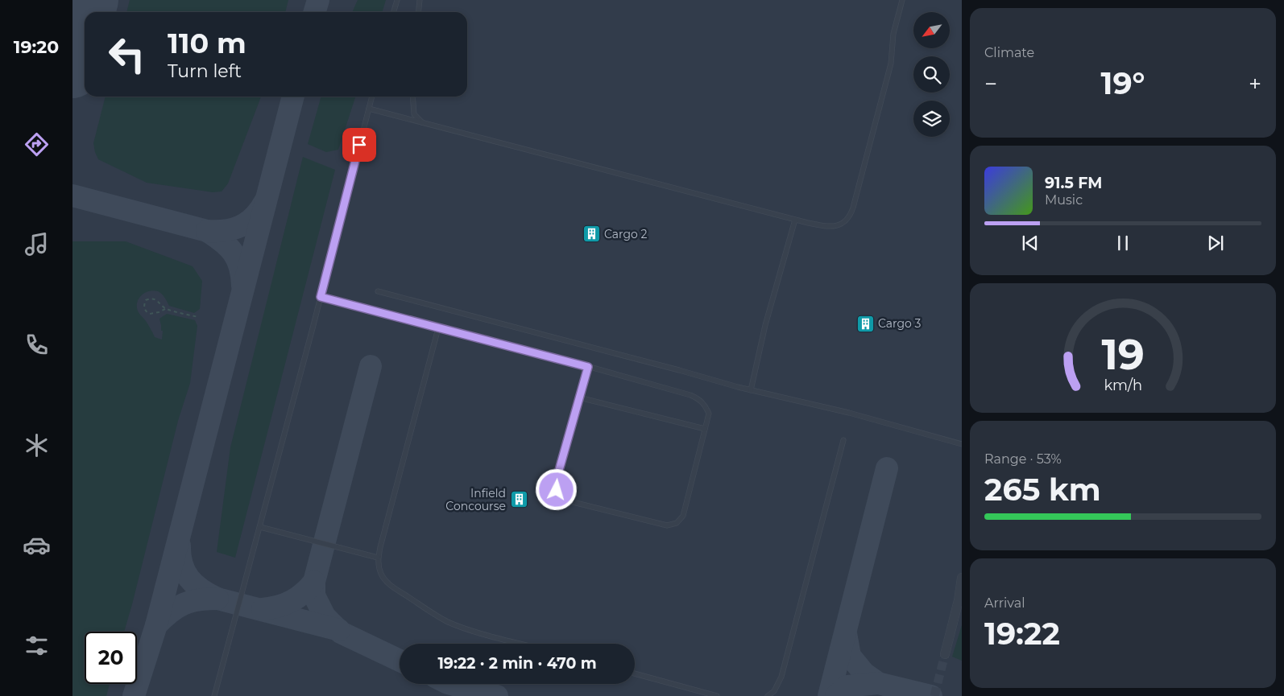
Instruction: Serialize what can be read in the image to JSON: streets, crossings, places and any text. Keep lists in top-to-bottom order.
{
  "places": {
    "building": ["Cargo 2", "Cargo 3", "Infield Concourse"]
  },
  "north": "bottom left",
  "page": {
    "tabs": "19:20",
    "tile": [
      "Climate",
      ["Range · 53%", "265 km"],
      ["Arrival", "19:22"]
    ],
    "turn": ["110 m", "Turn left"],
    "heat": ["−", "19°", "+"],
    "song": ["91.5 FM", "Music"],
    "limit": "20",
    "trip": "19:22 · 2 min · 470 m",
    "gauge": ["19", "km/h"]
  }
}
